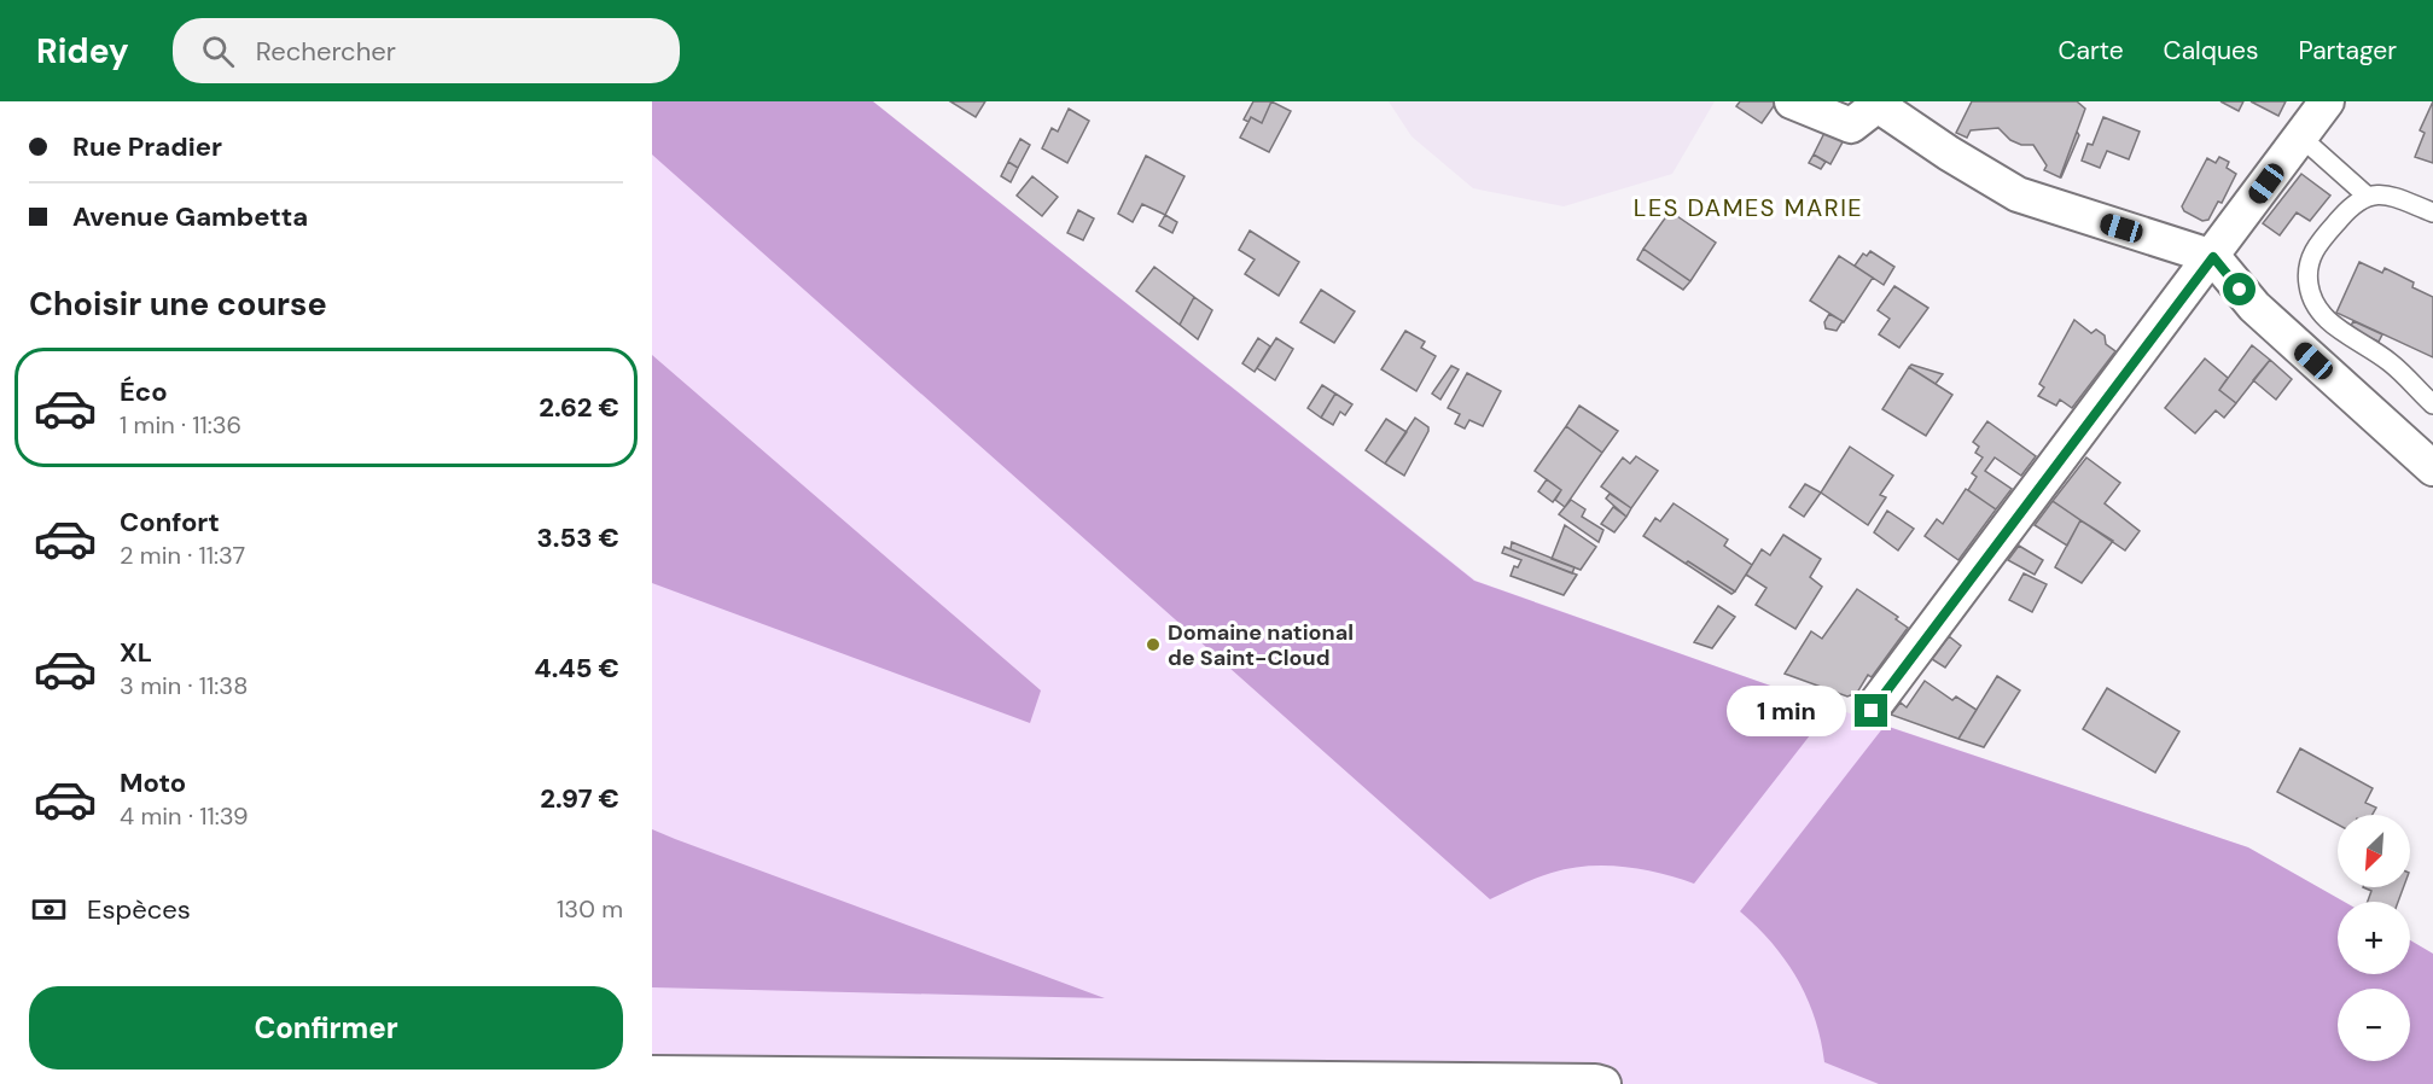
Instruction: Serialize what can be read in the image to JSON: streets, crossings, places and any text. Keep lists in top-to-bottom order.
{
  "districts": ["LES DAMES MARIE"],
  "places": ["Domaine national de Saint-Cloud"],
  "north": "bottom left",
  "page": {
    "header": "Ridey",
    "search": "Rechercher",
    "nav": ["Carte", "Calques", "Partager"],
    "banner": ["Rue Pradier", "Avenue Gambetta"],
    "heading": "Choisir une course",
    "list": [
      {
        "name": "Éco",
        "note": "1 min · 11:36",
        "value": "2.62 €"
      },
      {
        "name": "Confort",
        "note": "2 min · 11:37",
        "value": "3.53 €"
      },
      {
        "name": "XL",
        "note": "3 min · 11:38",
        "value": "4.45 €"
      },
      {
        "name": "Moto",
        "note": "4 min · 11:39",
        "value": "2.97 €"
      }
    ],
    "bubble": "1 min",
    "map_buttons": ["+", "−"],
    "pay": ["Espèces", "130 m"],
    "buttons": "Confirmer"
  }
}
